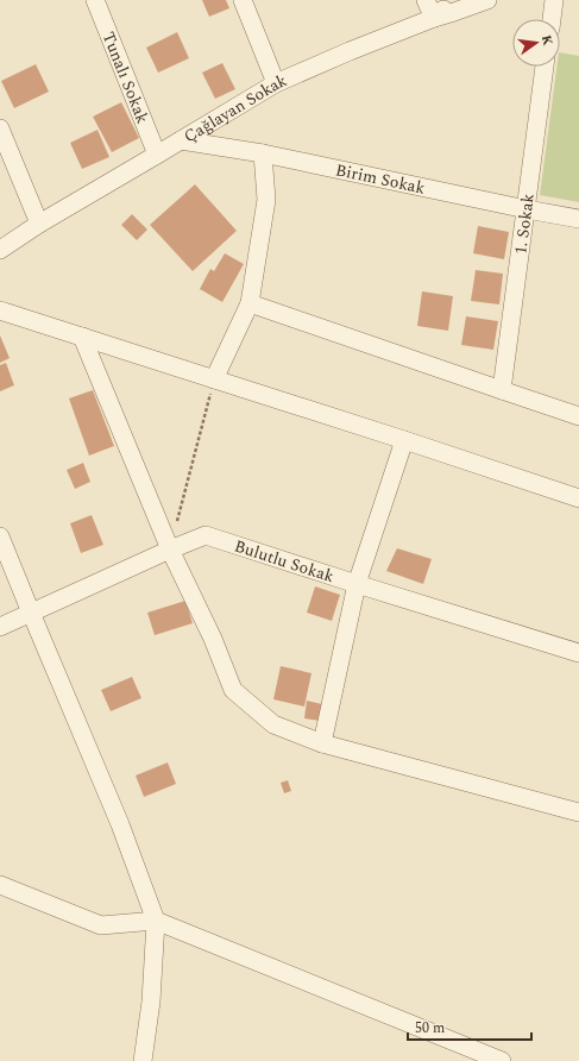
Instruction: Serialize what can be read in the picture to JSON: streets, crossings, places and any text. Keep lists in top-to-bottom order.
{
  "streets": {
    "street": [
      "Tunalı Sokak",
      "Çağlayan Sokak",
      "Birim Sokak",
      "1. Sokak",
      "Bulutlu Sokak"
    ]
  },
  "crossings": [
    ["Tunalı Sokak", "Çağlayan Sokak"],
    ["Çağlayan Sokak", "Birim Sokak"],
    ["Birim Sokak", "1. Sokak"]
  ],
  "scale_bar": "50 m",
  "north": "right"
}
